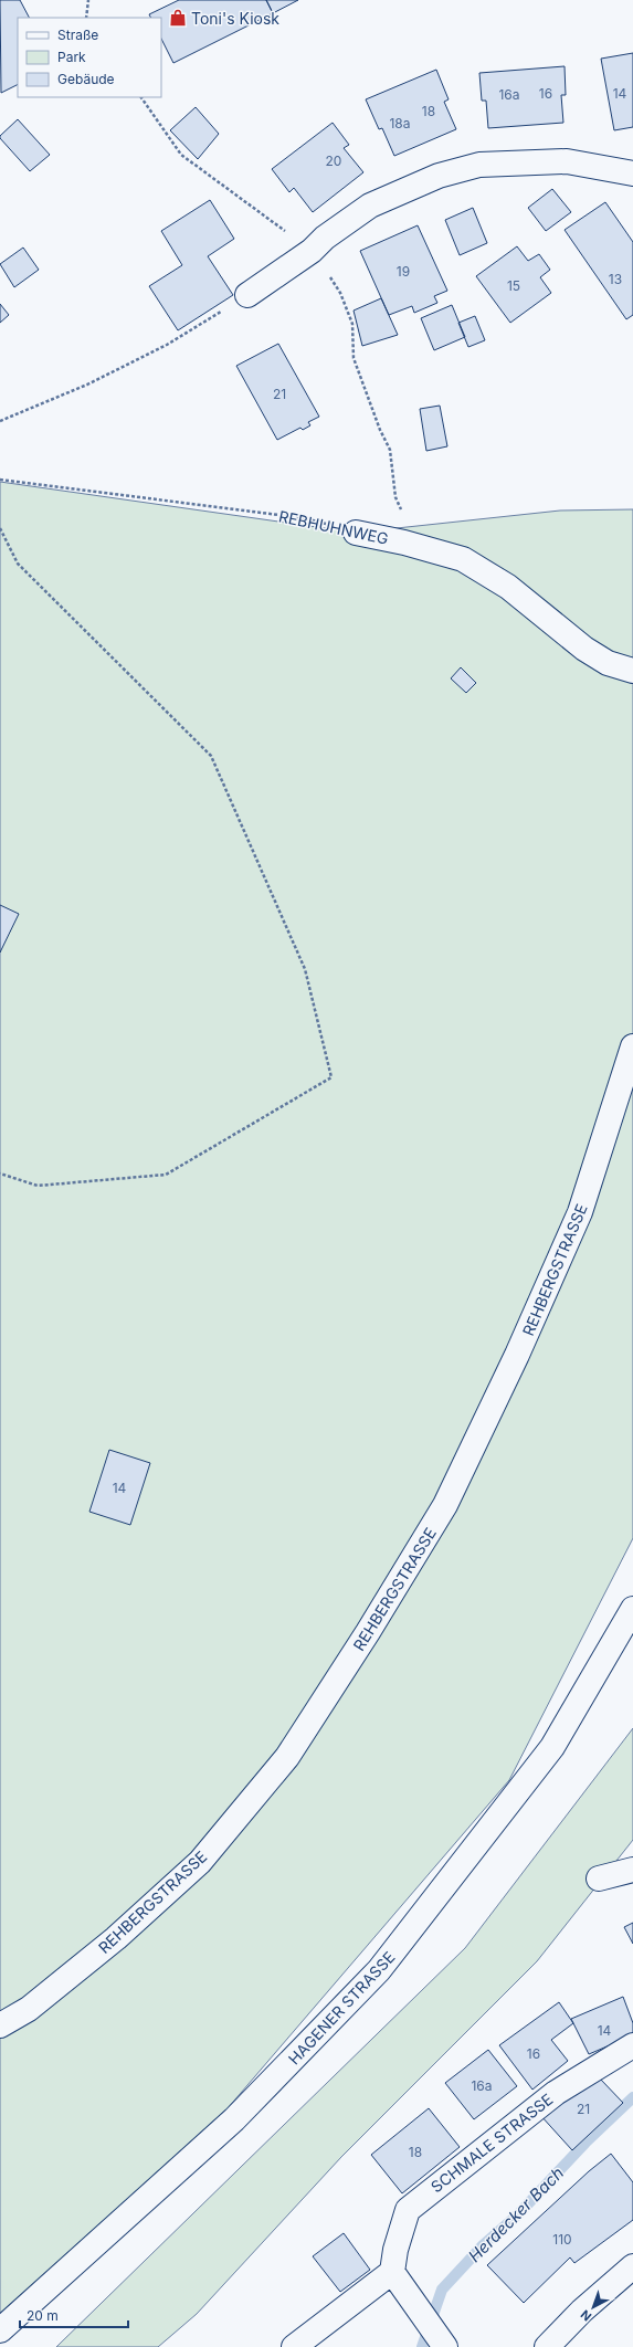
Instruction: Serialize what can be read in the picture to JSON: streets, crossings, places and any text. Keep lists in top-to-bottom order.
{
  "streets": {
    "street": [
      "REBHUHNWEG",
      "REHBERGSTRASSE",
      "HAGENER STRASSE",
      "SCHMALE STRASSE"
    ]
  },
  "water": ["Herdecker Bach"],
  "places": {
    "shop": ["Toni's Kiosk"]
  },
  "house_numbers": [
    "16",
    "14",
    "16a",
    "18",
    "18a",
    "20",
    "19",
    "13",
    "15",
    "21",
    "14",
    "14",
    "16",
    "16a",
    "21",
    "18",
    "110"
  ],
  "legend": ["Straße", "Park", "Gebäude"],
  "scale_bar": "20 m",
  "north": "bottom left"
}
